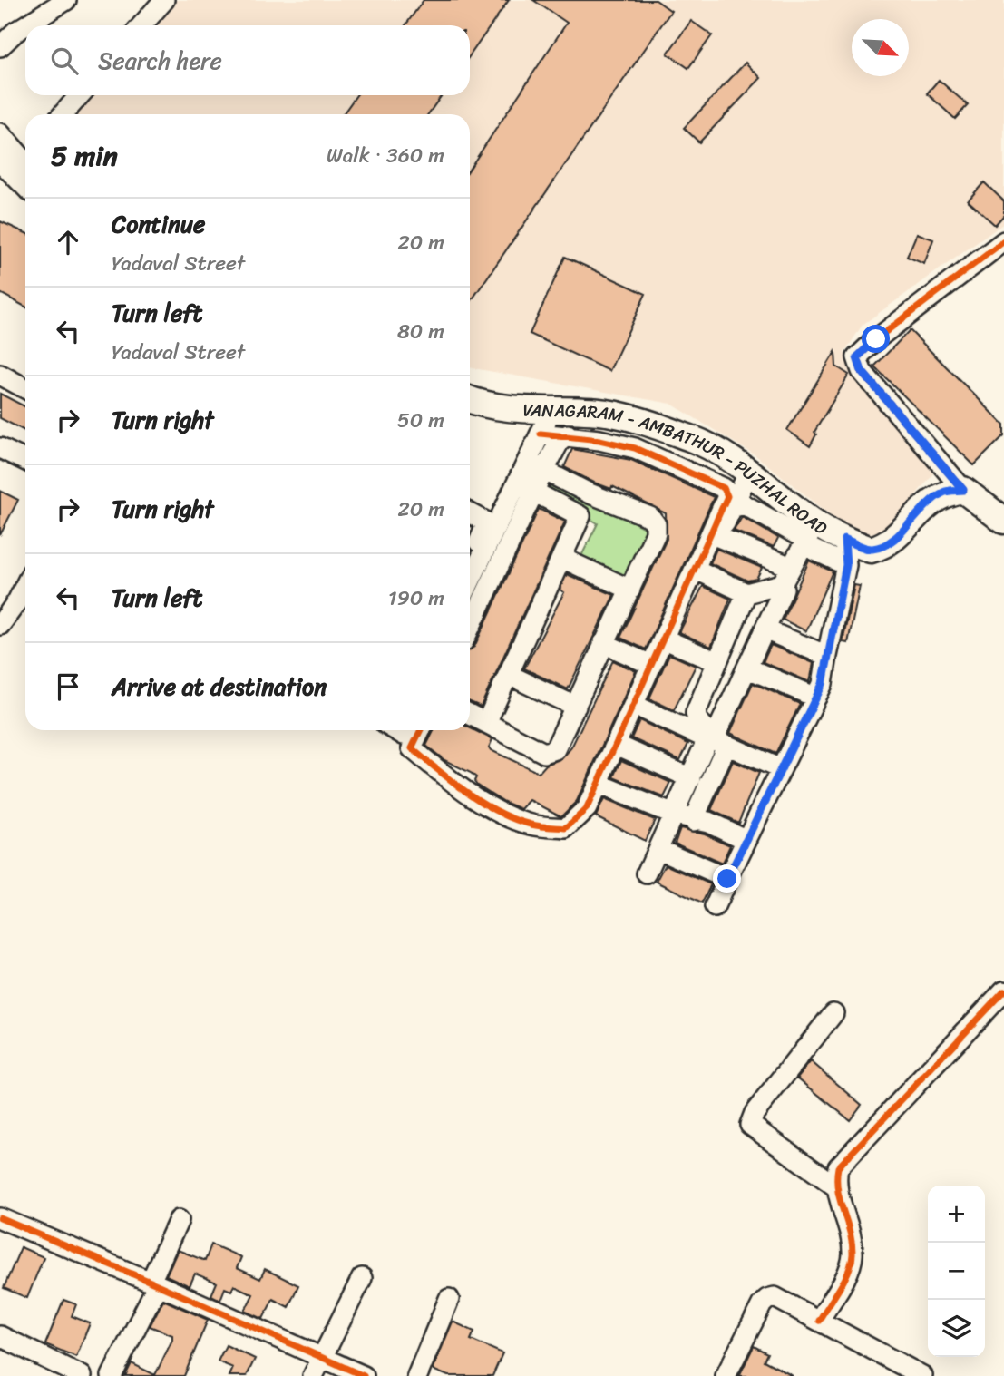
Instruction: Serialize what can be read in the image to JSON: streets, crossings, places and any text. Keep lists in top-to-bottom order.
{
  "streets": {
    "main road": ["VANAGARAM - AMBATHUR - PUZHAL ROAD"]
  },
  "north": "bottom right",
  "page": {
    "search": "Search here",
    "heading": ["5 min", "Walk · 360 m"],
    "list": [
      ["Continue", "Yadaval Street", "20 m"],
      ["Turn left", "Yadaval Street", "80 m"],
      ["Turn right", "50 m"],
      ["Turn right", "20 m"],
      ["Turn left", "190 m"],
      "Arrive at destination"
    ],
    "map_buttons": ["+", "−"]
  }
}
